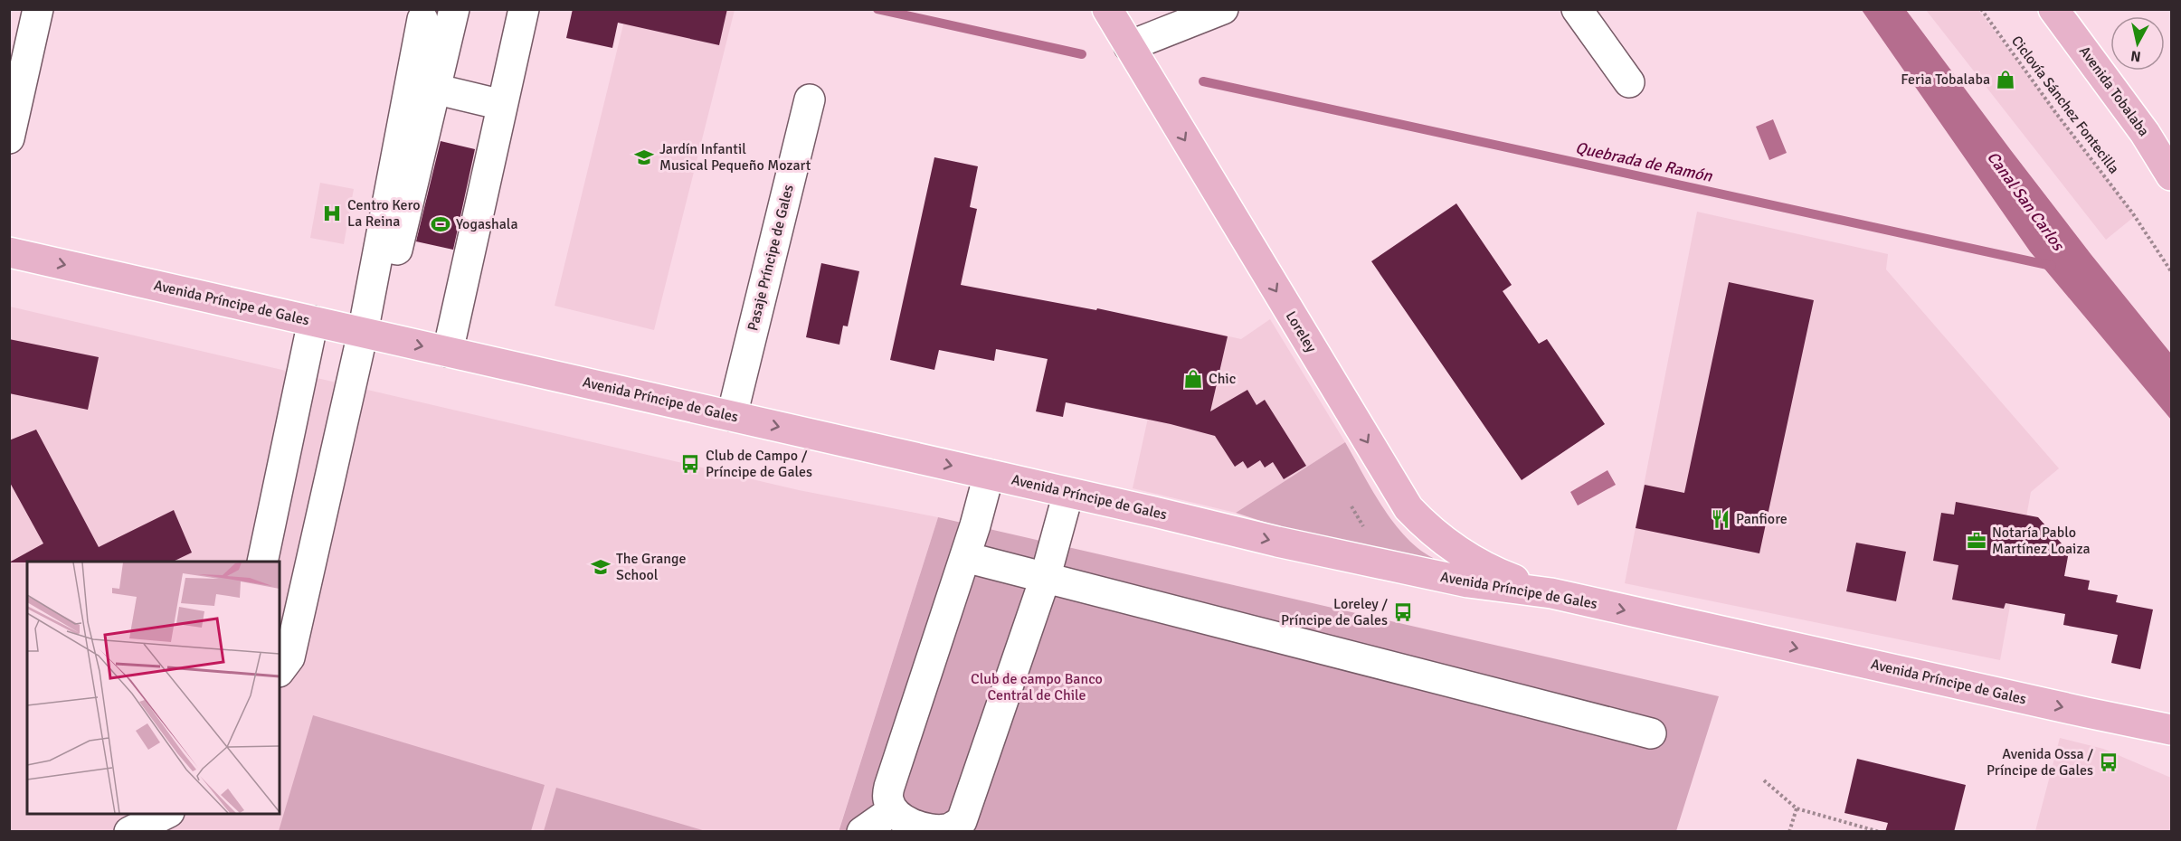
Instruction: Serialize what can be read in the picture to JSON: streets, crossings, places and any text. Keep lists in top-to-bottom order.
{
  "streets": {
    "main road": ["Avenida Tobalaba", "Avenida Príncipe de Gales", "Loreley"],
    "street": ["Pasaje Príncipe de Gales"],
    "path": ["Ciclovía Sánchez Fontecilla"]
  },
  "crossings": [
    ["Pasaje Príncipe de Gales", "Avenida Príncipe de Gales"],
    ["Avenida Príncipe de Gales", "Loreley"]
  ],
  "one_way": ["Avenida Príncipe de Gales", "Loreley"],
  "water": ["Quebrada de Ramón", "Canal San Carlos"],
  "parks": ["Club de campo Banco Central de Chile"],
  "places": {
    "shop": ["Feria Tobalaba", "Chic"],
    "school or university": ["Jardín Infantil Musical Pequeño Mozart", "The Grange School"],
    "hospital": ["Centro Kero La Reina"],
    "sports": ["Yogashala"],
    "bus stop": ["Club de Campo / Príncipe de Gales", "Loreley / Príncipe de Gales", "Avenida Ossa / Príncipe de Gales"],
    "restaurant": ["Panfiore"],
    "office": ["Notaría Pablo Martínez Loaiza"]
  },
  "north": "bottom"
}
